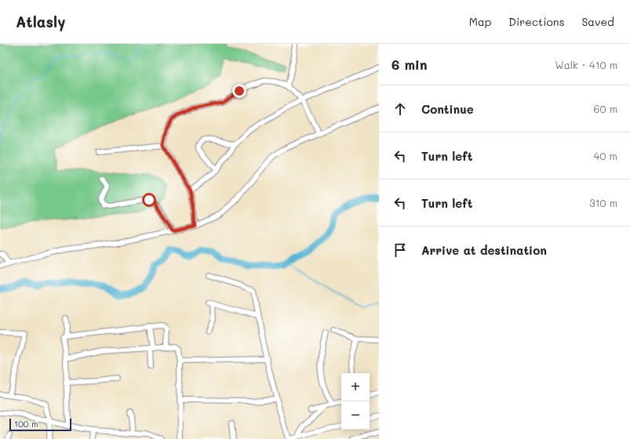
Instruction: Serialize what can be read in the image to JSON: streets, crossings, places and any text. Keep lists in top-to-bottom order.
{
  "scale_bar": "100 m",
  "page": {
    "header": "Atlasly",
    "nav": ["Map", "Directions", "Saved"],
    "heading": ["6 min", "Walk · 410 m"],
    "list": [
      ["Continue", "60 m"],
      ["Turn left", "40 m"],
      ["Turn left", "310 m"],
      "Arrive at destination"
    ],
    "map_buttons": ["+", "−"],
    "scale": "100 m"
  }
}
